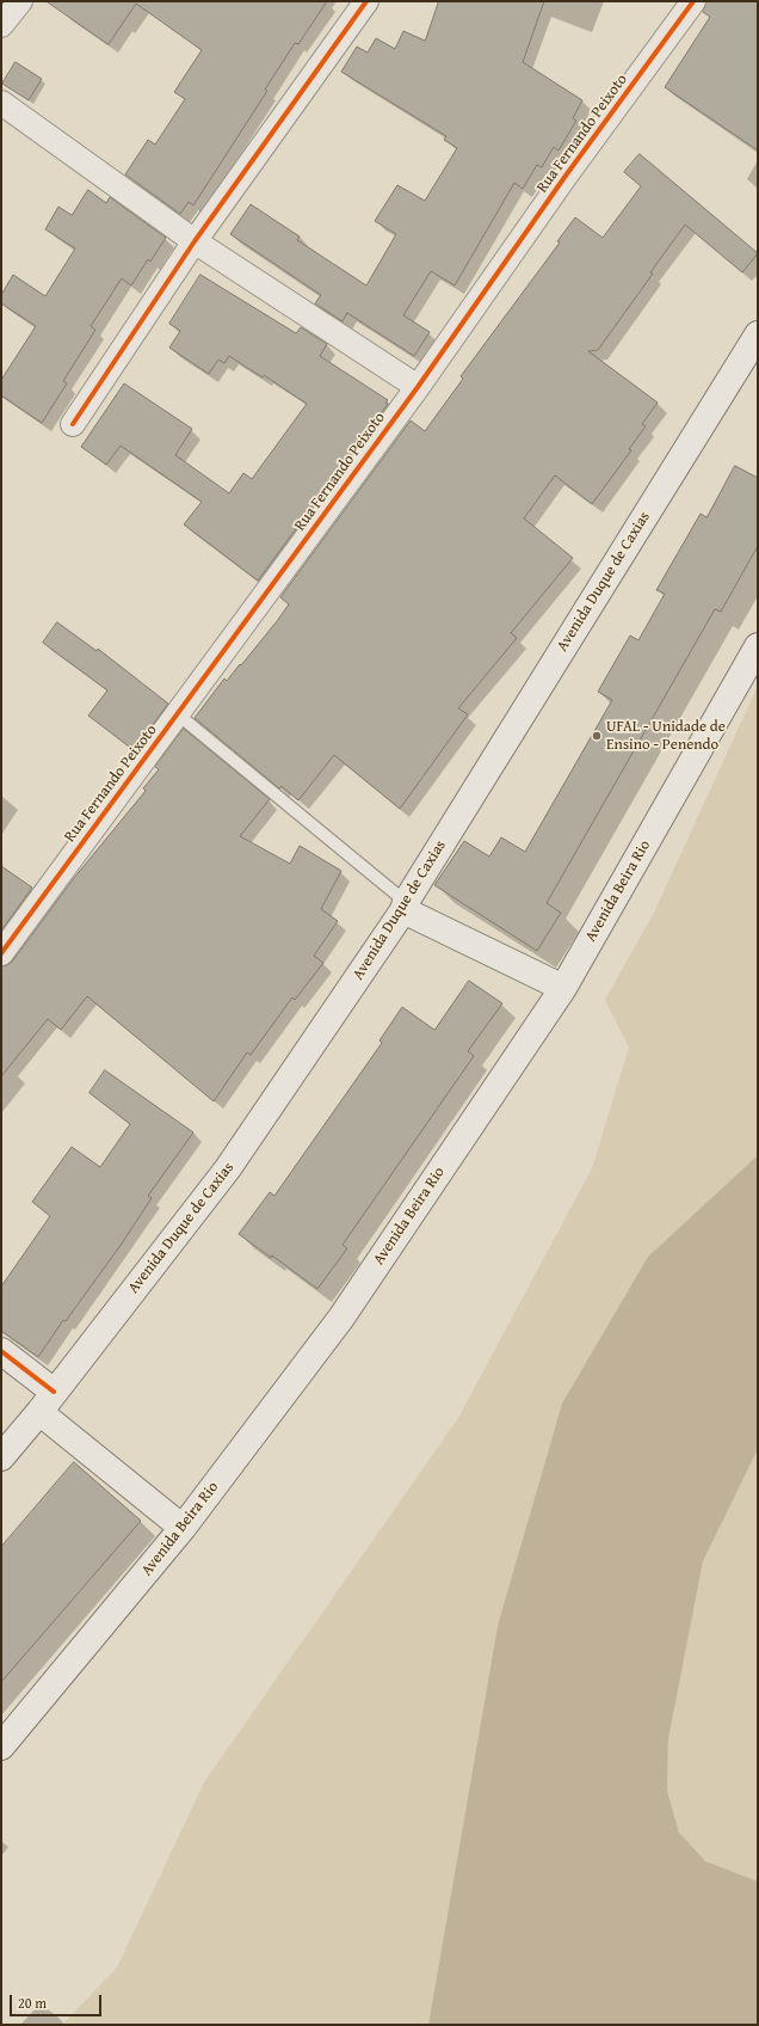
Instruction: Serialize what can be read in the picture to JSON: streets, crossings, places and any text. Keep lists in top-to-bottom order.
{
  "streets": {
    "main road": ["Avenida Duque de Caxias", "Avenida Beira Rio"],
    "street": ["Rua Fernando Peixoto"]
  },
  "places": ["UFAL - Unidade de Ensino - Penendo"],
  "scale_bar": "20 m"
}
